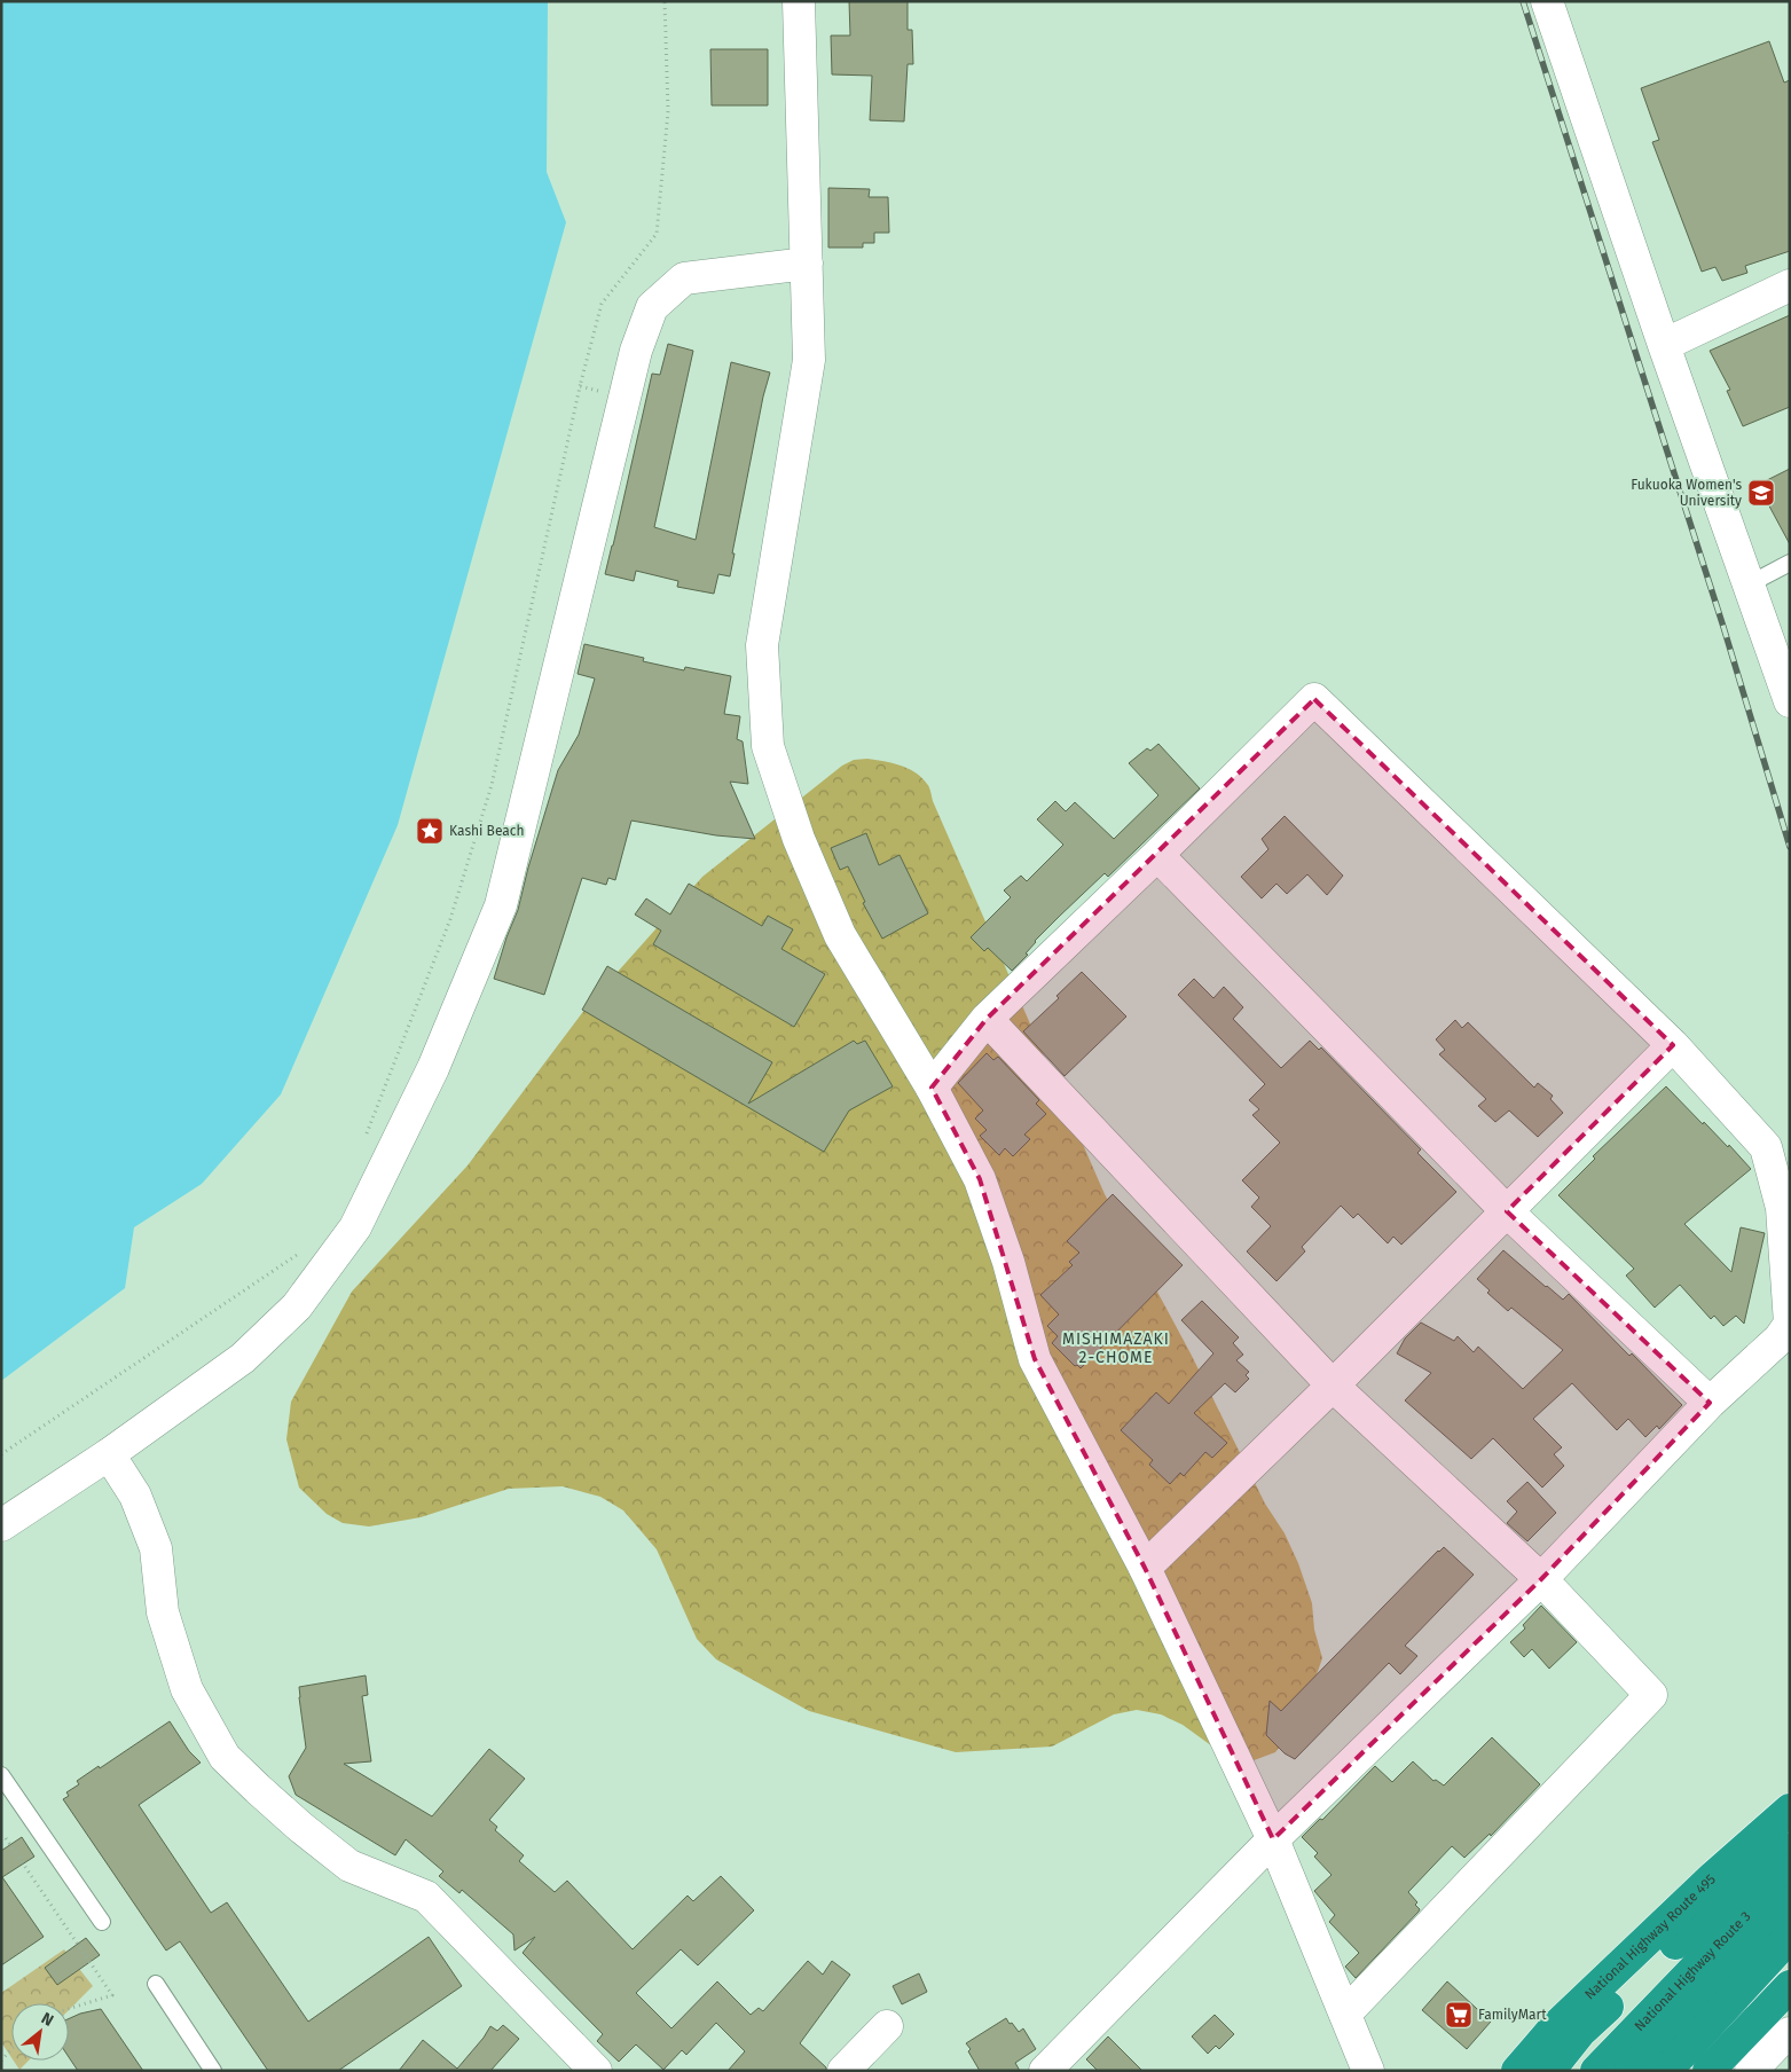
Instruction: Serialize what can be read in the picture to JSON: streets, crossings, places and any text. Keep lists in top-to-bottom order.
{
  "streets": {
    "highway": ["National Highway Route 495", "National Highway Route 3"]
  },
  "districts": ["MISHIMAZAKI 2-CHOME"],
  "places": {
    "school or university": ["Fukuoka Women's University"],
    "place": ["Kashi Beach"],
    "supermarket": ["FamilyMart"]
  },
  "north": "top right"
}
